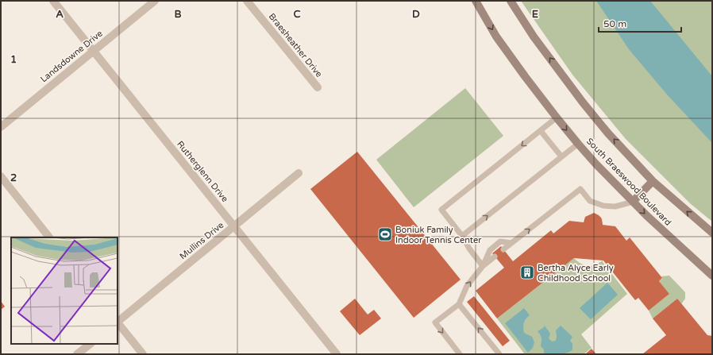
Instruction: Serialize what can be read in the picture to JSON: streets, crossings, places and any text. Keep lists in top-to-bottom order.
{
  "streets": {
    "main road": ["South Braeswood Boulevard"],
    "street": [
      "Braesheather Drive",
      "Landsdowne Drive",
      "Rutherglenn Drive",
      "Mullins Drive"
    ]
  },
  "crossings": [
    ["Landsdowne Drive", "Rutherglenn Drive"],
    ["Rutherglenn Drive", "Mullins Drive"]
  ],
  "places": {
    "sports": ["Boniuk Family Indoor Tennis Center"],
    "building": ["Bertha Alyce Early Childhood School"]
  },
  "scale_bar": "50 m",
  "grid": {
    "columns": [
      "A",
      "B",
      "C",
      "D",
      "E"
    ],
    "rows": ["1", "2"]
  }
}
